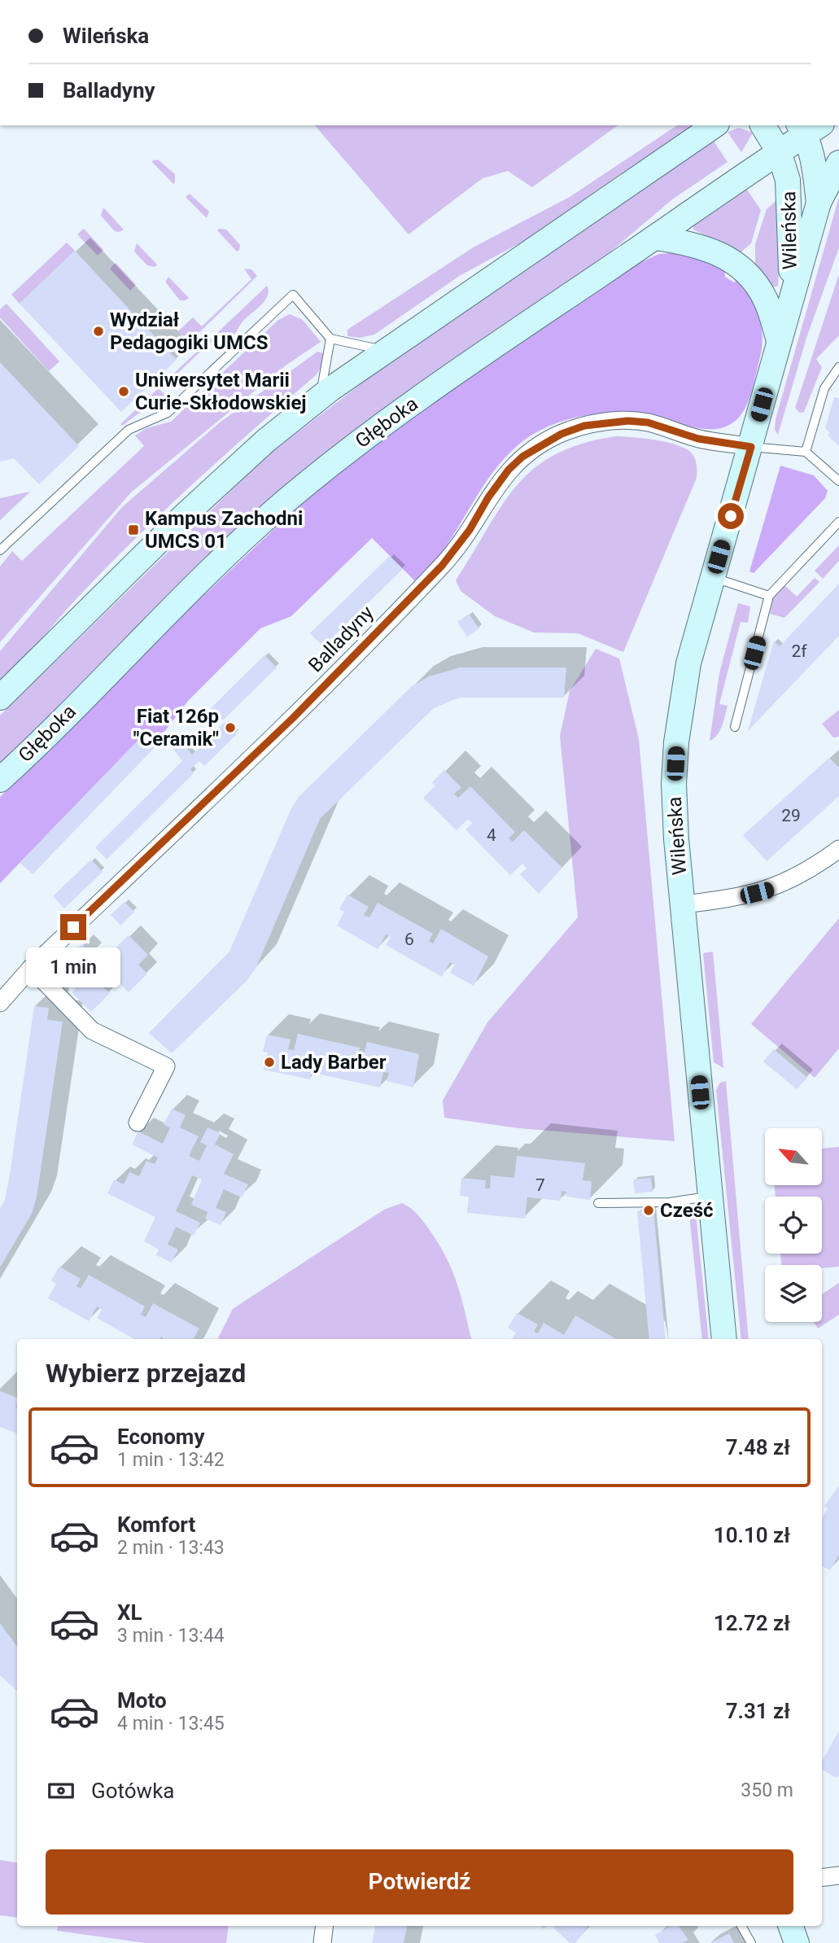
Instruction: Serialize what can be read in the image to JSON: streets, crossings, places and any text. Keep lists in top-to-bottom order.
{
  "streets": {
    "street": ["Wileńska", "Głęboka", "Balladyny"]
  },
  "crossings": [
    ["Wileńska", "Głęboka"],
    ["Wileńska", "Balladyny"]
  ],
  "places": {
    "other": [
      "Wydział Pedagogiki UMCS",
      "Uniwersytet Marii Curie-Skłodowskiej",
      "Fiat 126p \"Ceramik\"",
      "Lady Barber",
      "Cześć"
    ],
    "transit": ["Kampus Zachodni UMCS 01"]
  },
  "house_numbers": [
    "2f",
    "29",
    "4",
    "6",
    "7"
  ],
  "north": "top left",
  "page": {
    "banner": ["Wileńska", "Balladyny"],
    "bubble": "1 min",
    "heading": "Wybierz przejazd",
    "list": [
      {
        "name": "Economy",
        "note": "1 min · 13:42",
        "value": "7.48 zł"
      },
      {
        "name": "Komfort",
        "note": "2 min · 13:43",
        "value": "10.10 zł"
      },
      {
        "name": "XL",
        "note": "3 min · 13:44",
        "value": "12.72 zł"
      },
      {
        "name": "Moto",
        "note": "4 min · 13:45",
        "value": "7.31 zł"
      }
    ],
    "pay": ["Gotówka", "350 m"],
    "buttons": "Potwierdź"
  }
}
